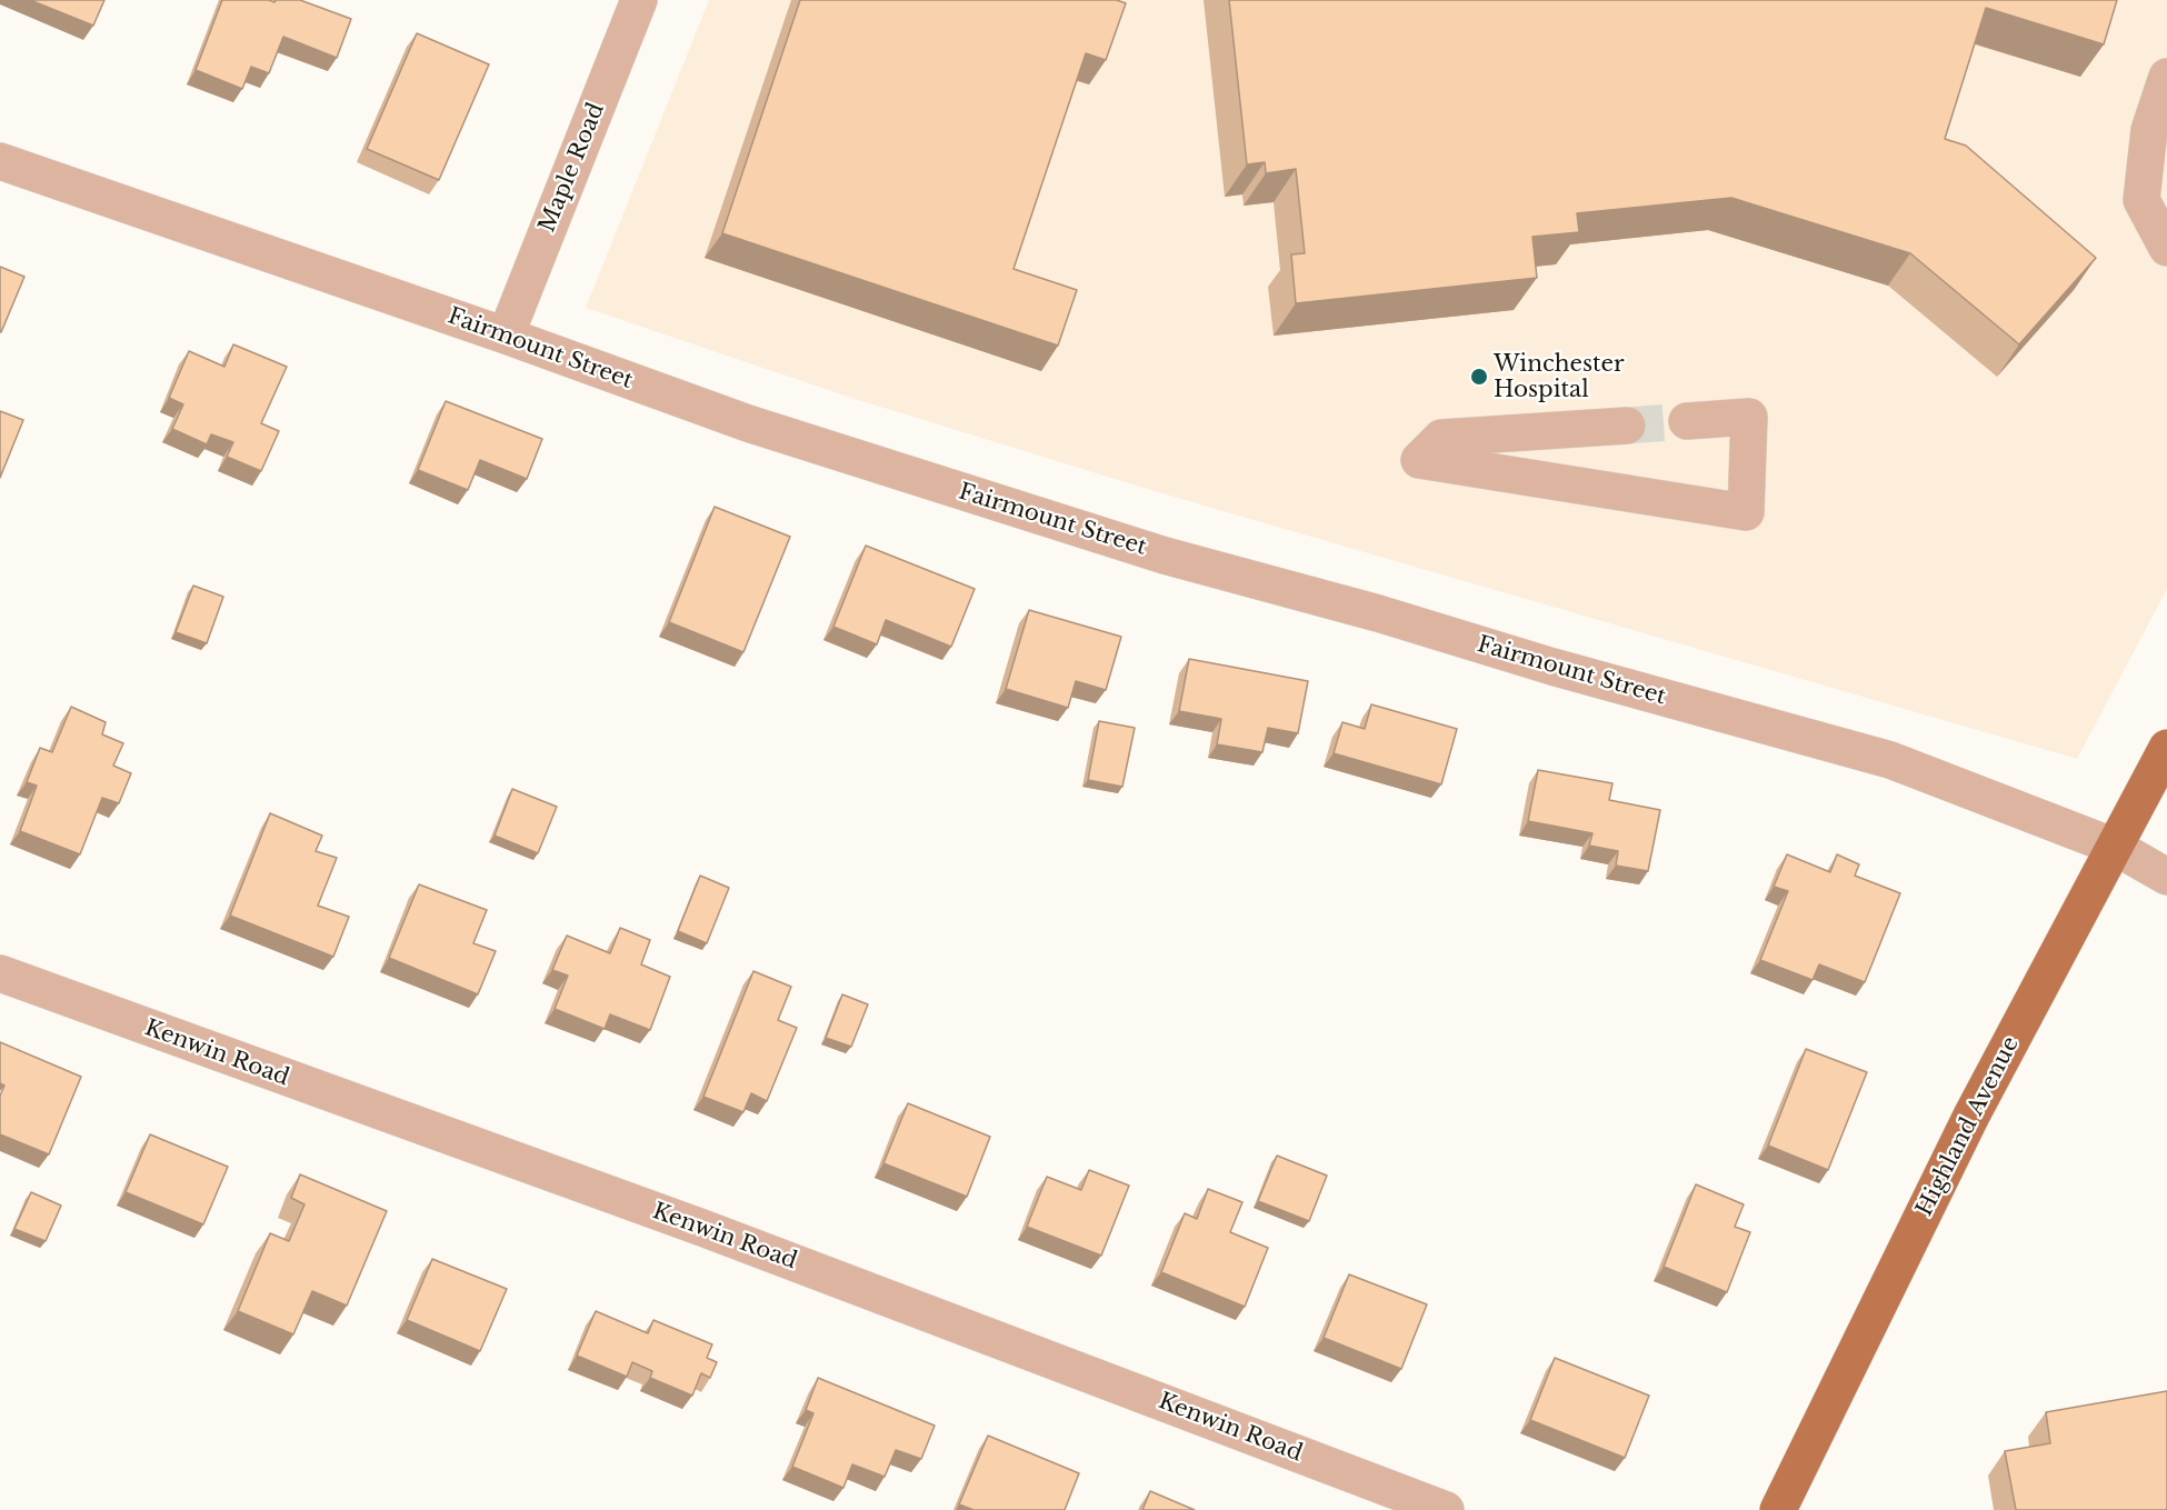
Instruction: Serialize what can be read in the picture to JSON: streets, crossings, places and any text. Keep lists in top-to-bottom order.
{
  "streets": {
    "main road": ["Highland Avenue"],
    "street": ["Maple Road", "Fairmount Street", "Kenwin Road"]
  },
  "crossings": [
    ["Maple Road", "Fairmount Street"],
    ["Fairmount Street", "Highland Avenue"]
  ],
  "places": ["Winchester Hospital"]
}
